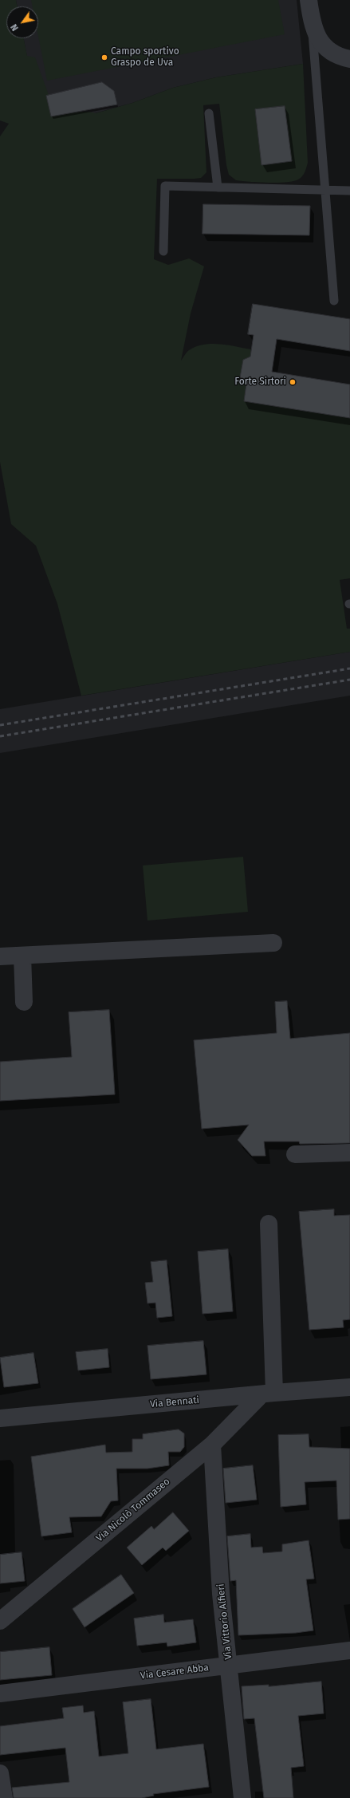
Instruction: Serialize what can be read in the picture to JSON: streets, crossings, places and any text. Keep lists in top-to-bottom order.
{
  "streets": {
    "street": [
      "Via Bennati",
      "Via Nicolò Tommaseo",
      "Via Vittorio Alfieri",
      "Via Cesare Abba"
    ]
  },
  "crossings": [
    ["Via Bennati", "Via Nicolò Tommaseo"],
    ["Via Nicolò Tommaseo", "Via Vittorio Alfieri"],
    ["Via Vittorio Alfieri", "Via Cesare Abba"]
  ],
  "places": ["Campo sportivo Graspo de Uva", "Forte Sirtori"],
  "north": "bottom left"
}
